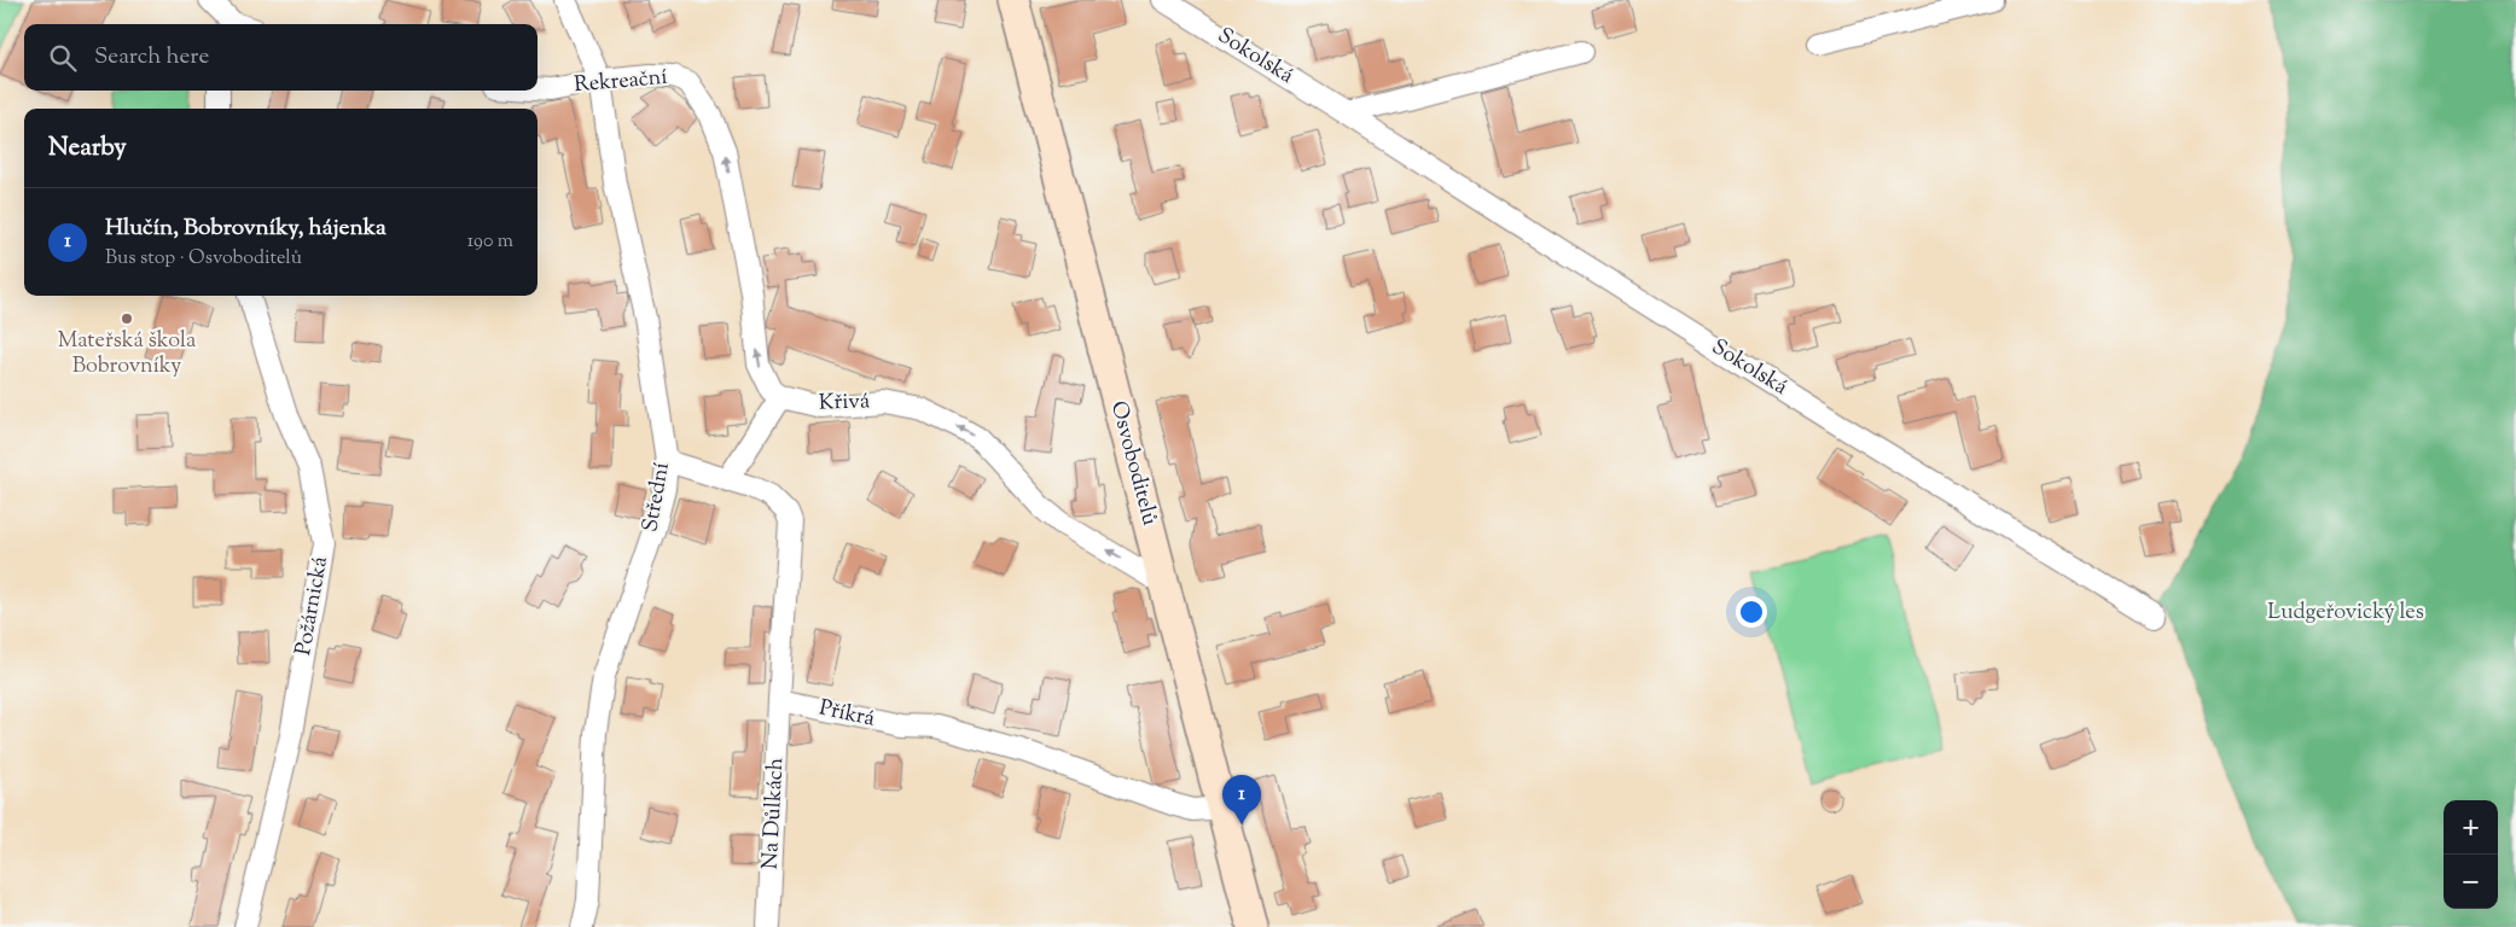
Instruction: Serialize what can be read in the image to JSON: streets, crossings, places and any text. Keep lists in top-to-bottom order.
{
  "streets": {
    "street": [
      "Sokolská",
      "Rekreační",
      "Křivá",
      "Osvoboditelů",
      "Střední",
      "Požárnická",
      "Příkrá",
      "Na Důlkách"
    ]
  },
  "crossings": [
    ["Rekreační", "Křivá"],
    ["Rekreační", "Střední"],
    ["Křivá", "Osvoboditelů"],
    ["Osvoboditelů", "Příkrá"],
    ["Příkrá", "Na Důlkách"]
  ],
  "one_way": ["Rekreační", "Křivá"],
  "parks": ["Ludgeřovický les"],
  "places": ["Mateřská škola Bobrovníky"],
  "page": {
    "search": "Search here",
    "heading": "Nearby",
    "list": [
      {
        "mark": "1",
        "name": "Hlučín, Bobrovníky, hájenka",
        "note": "Bus stop · Osvoboditelů",
        "value": "190 m"
      }
    ],
    "pins": "1",
    "map_buttons": ["+", "−"]
  }
}
